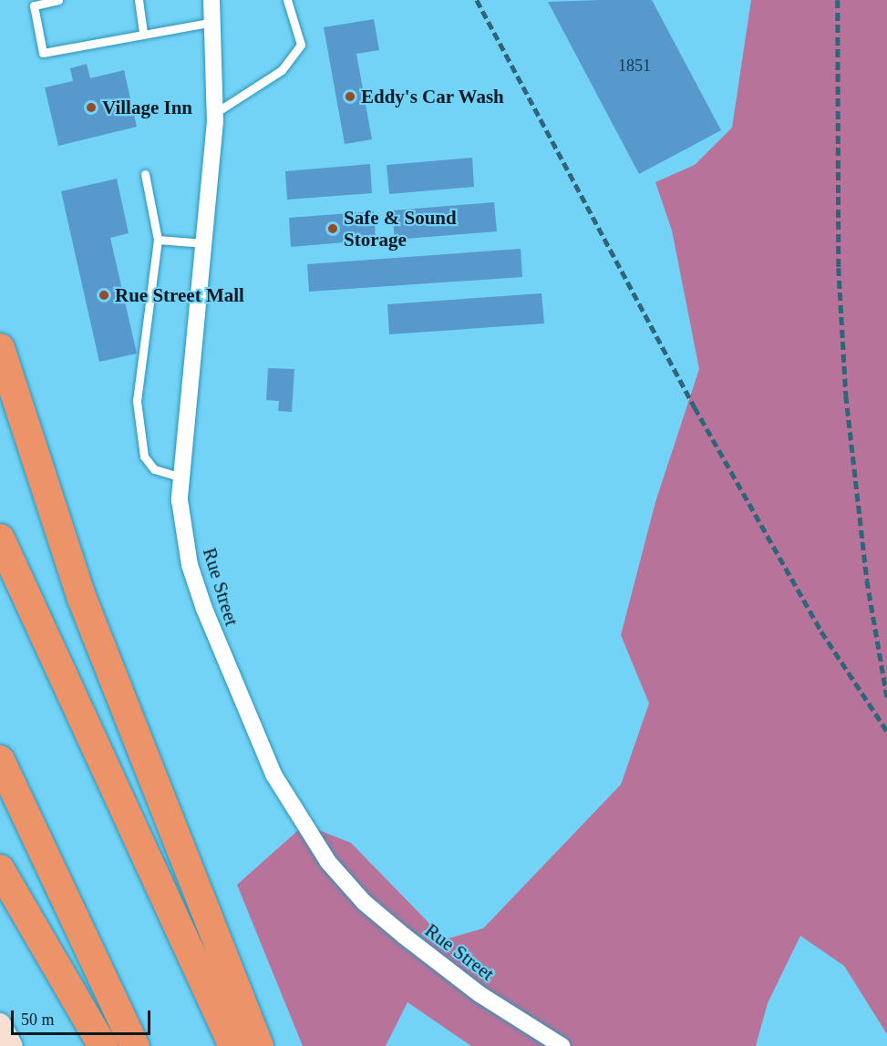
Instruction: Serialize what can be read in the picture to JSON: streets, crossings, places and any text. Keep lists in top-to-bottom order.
{
  "streets": {
    "street": ["Rue Street"]
  },
  "places": [
    "Eddy's Car Wash",
    "Village Inn",
    "Safe & Sound Storage",
    "Rue Street Mall"
  ],
  "house_numbers": ["1851"],
  "scale_bar": "50 m"
}
